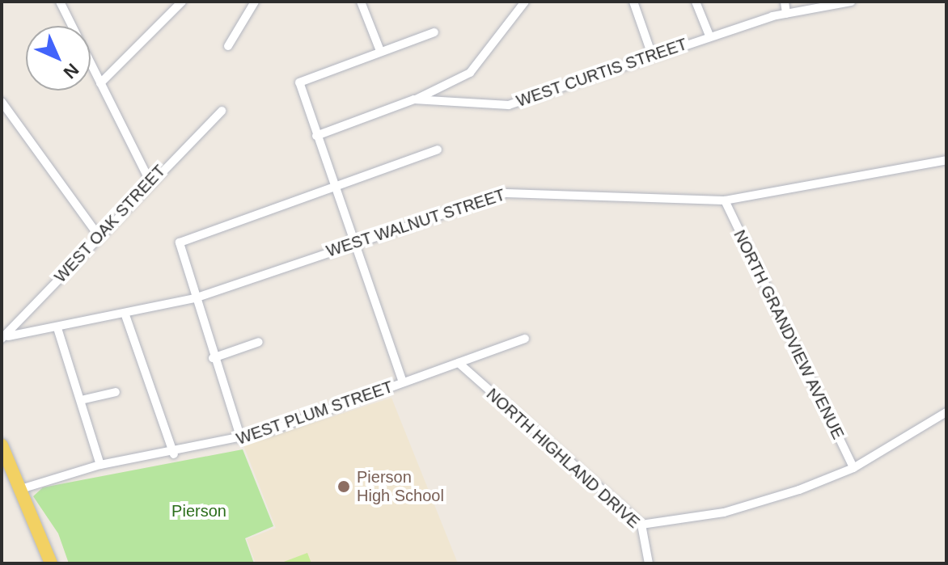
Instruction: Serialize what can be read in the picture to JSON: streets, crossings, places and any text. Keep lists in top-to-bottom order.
{
  "streets": {
    "street": [
      "WEST CURTIS STREET",
      "WEST WALNUT STREET",
      "WEST OAK STREET",
      "NORTH GRANDVIEW AVENUE",
      "WEST PLUM STREET",
      "NORTH HIGHLAND DRIVE"
    ]
  },
  "crossings": [
    ["WEST WALNUT STREET", "WEST OAK STREET"],
    ["WEST WALNUT STREET", "NORTH GRANDVIEW AVENUE"],
    ["WEST PLUM STREET", "NORTH HIGHLAND DRIVE"]
  ],
  "parks": ["Pierson"],
  "places": ["Pierson High School"],
  "north": "bottom right"
}
